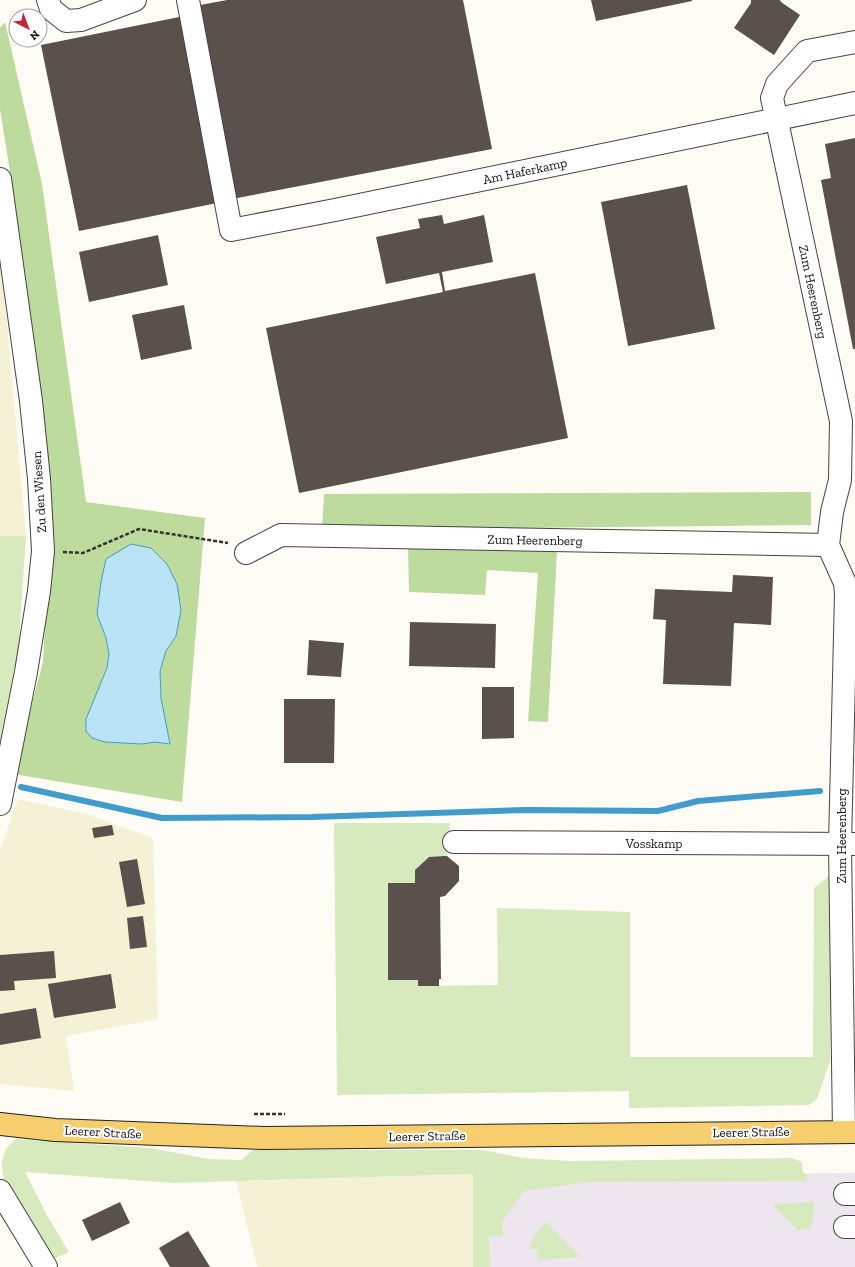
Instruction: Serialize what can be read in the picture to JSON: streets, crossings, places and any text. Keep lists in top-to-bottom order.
{
  "streets": {
    "main road": ["Leerer Straße"],
    "street": [
      "Am Haferkamp",
      "Zum Heerenberg",
      "Zu den Wiesen",
      "Vosskamp"
    ]
  },
  "crossings": [
    ["Am Haferkamp", "Zum Heerenberg"],
    ["Zum Heerenberg", "Vosskamp"],
    ["Zum Heerenberg", "Leerer Straße"]
  ],
  "north": "bottom right"
}
